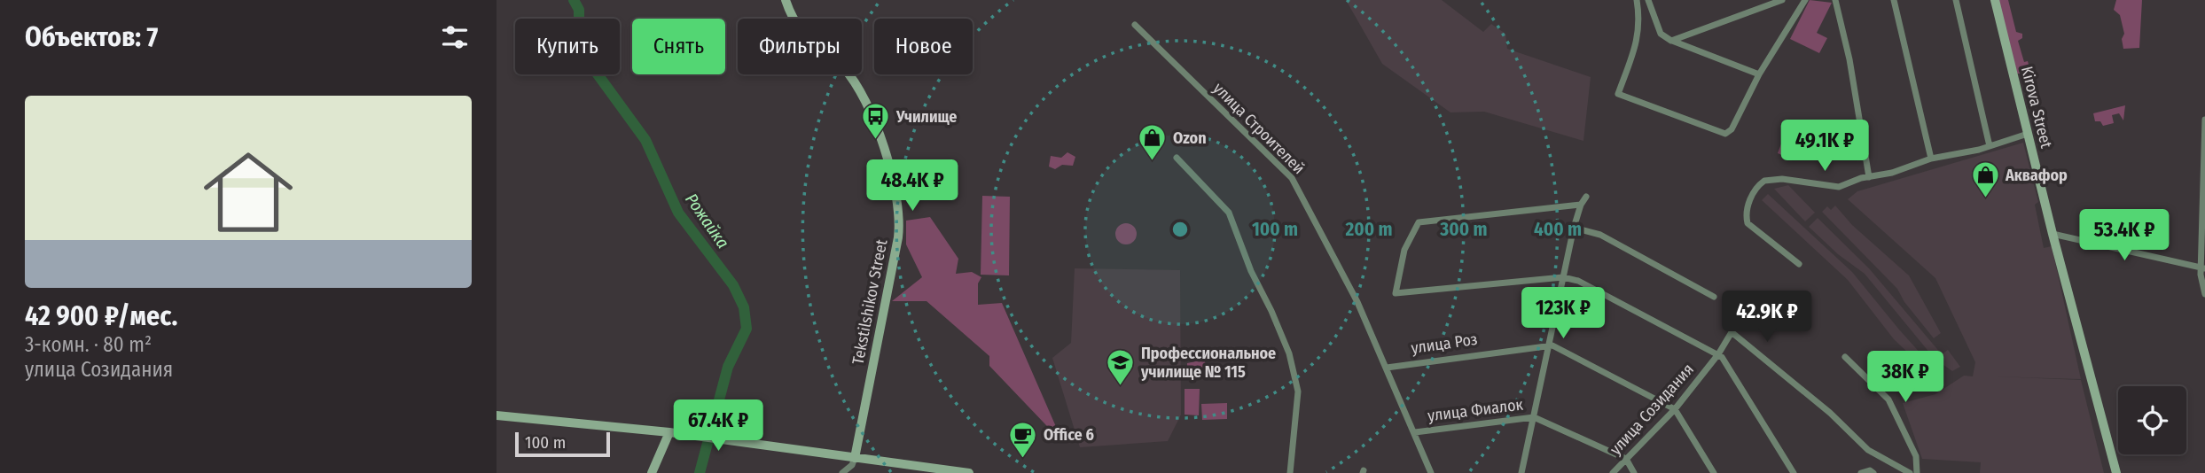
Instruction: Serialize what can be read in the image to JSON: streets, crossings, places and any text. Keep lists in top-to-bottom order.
{
  "streets": {
    "main road": ["Kirova Street", "Tekstilshikov Street"],
    "street": [
      "улица Строителей",
      "улица Роз",
      "улица Созидания",
      "улица Фиалок"
    ]
  },
  "crossings": [
    ["улица Строителей", "улица Роз"],
    ["улица Строителей", "улица Фиалок"],
    ["улица Созидания", "улица Фиалок"]
  ],
  "water": ["Рожайка"],
  "places": {
    "bus stop": ["Училище"],
    "shop": ["Ozon", "Аквафор"],
    "school or university": ["Профессиональное училище № 115"],
    "cafe": ["Office 6"]
  },
  "scale_bar": "100 m",
  "page": {
    "heading": "Объектов: 7",
    "chip": [
      "Купить",
      "Снять",
      "Фильтры",
      "Новое"
    ],
    "list": [
      {
        "name": "42 900 ₽/мес.",
        "note": "3-комн. · 80 m² · улица Созидания"
      }
    ],
    "price": [
      "49.1K ₽",
      "48.4K ₽",
      "53.4K ₽",
      "123K ₽",
      "42.9K ₽",
      "38K ₽",
      "67.4K ₽"
    ],
    "scale": "100 m"
  },
  "rings": [
    "100 m",
    "200 m",
    "300 m",
    "400 m"
  ]
}
